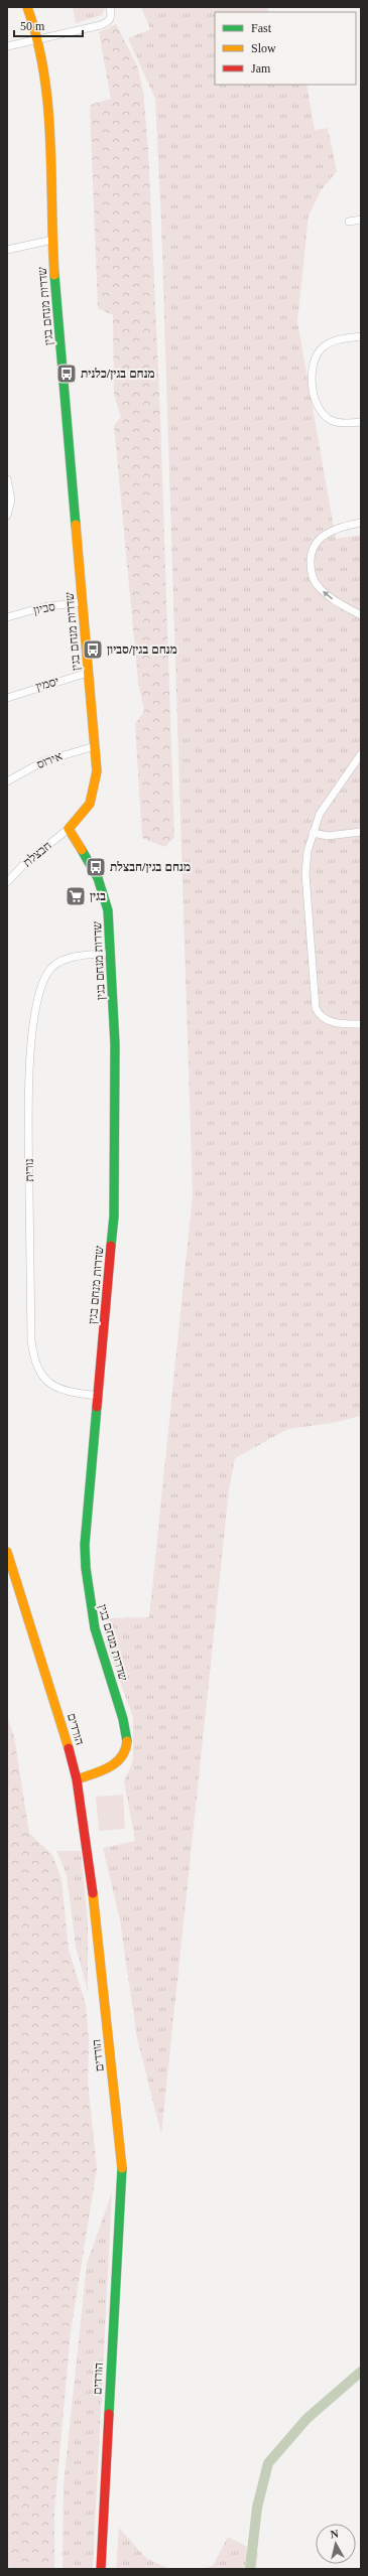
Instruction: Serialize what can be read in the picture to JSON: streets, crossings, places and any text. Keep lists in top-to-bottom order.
{
  "streets": {
    "street": [
      "שדרות מנחם בגין",
      "סביון",
      "יסמין",
      "אירוס",
      "חבצלת",
      "נורית",
      "הורדים"
    ]
  },
  "crossings": [
    ["שדרות מנחם בגין", "סביון"],
    ["שדרות מנחם בגין", "יסמין"],
    ["שדרות מנחם בגין", "אירוס"],
    ["שדרות מנחם בגין", "חבצלת"],
    ["שדרות מנחם בגין", "נורית"],
    ["שדרות מנחם בגין", "הורדים"]
  ],
  "places": {
    "bus stop": ["מנחם בגין/כלנית", "מנחם בגין/סביון", "מנחם בגין/חבצלת"],
    "supermarket": ["בגין"]
  },
  "legend": ["Fast", "Slow", "Jam"],
  "scale_bar": "50 m",
  "north": "top"
}
